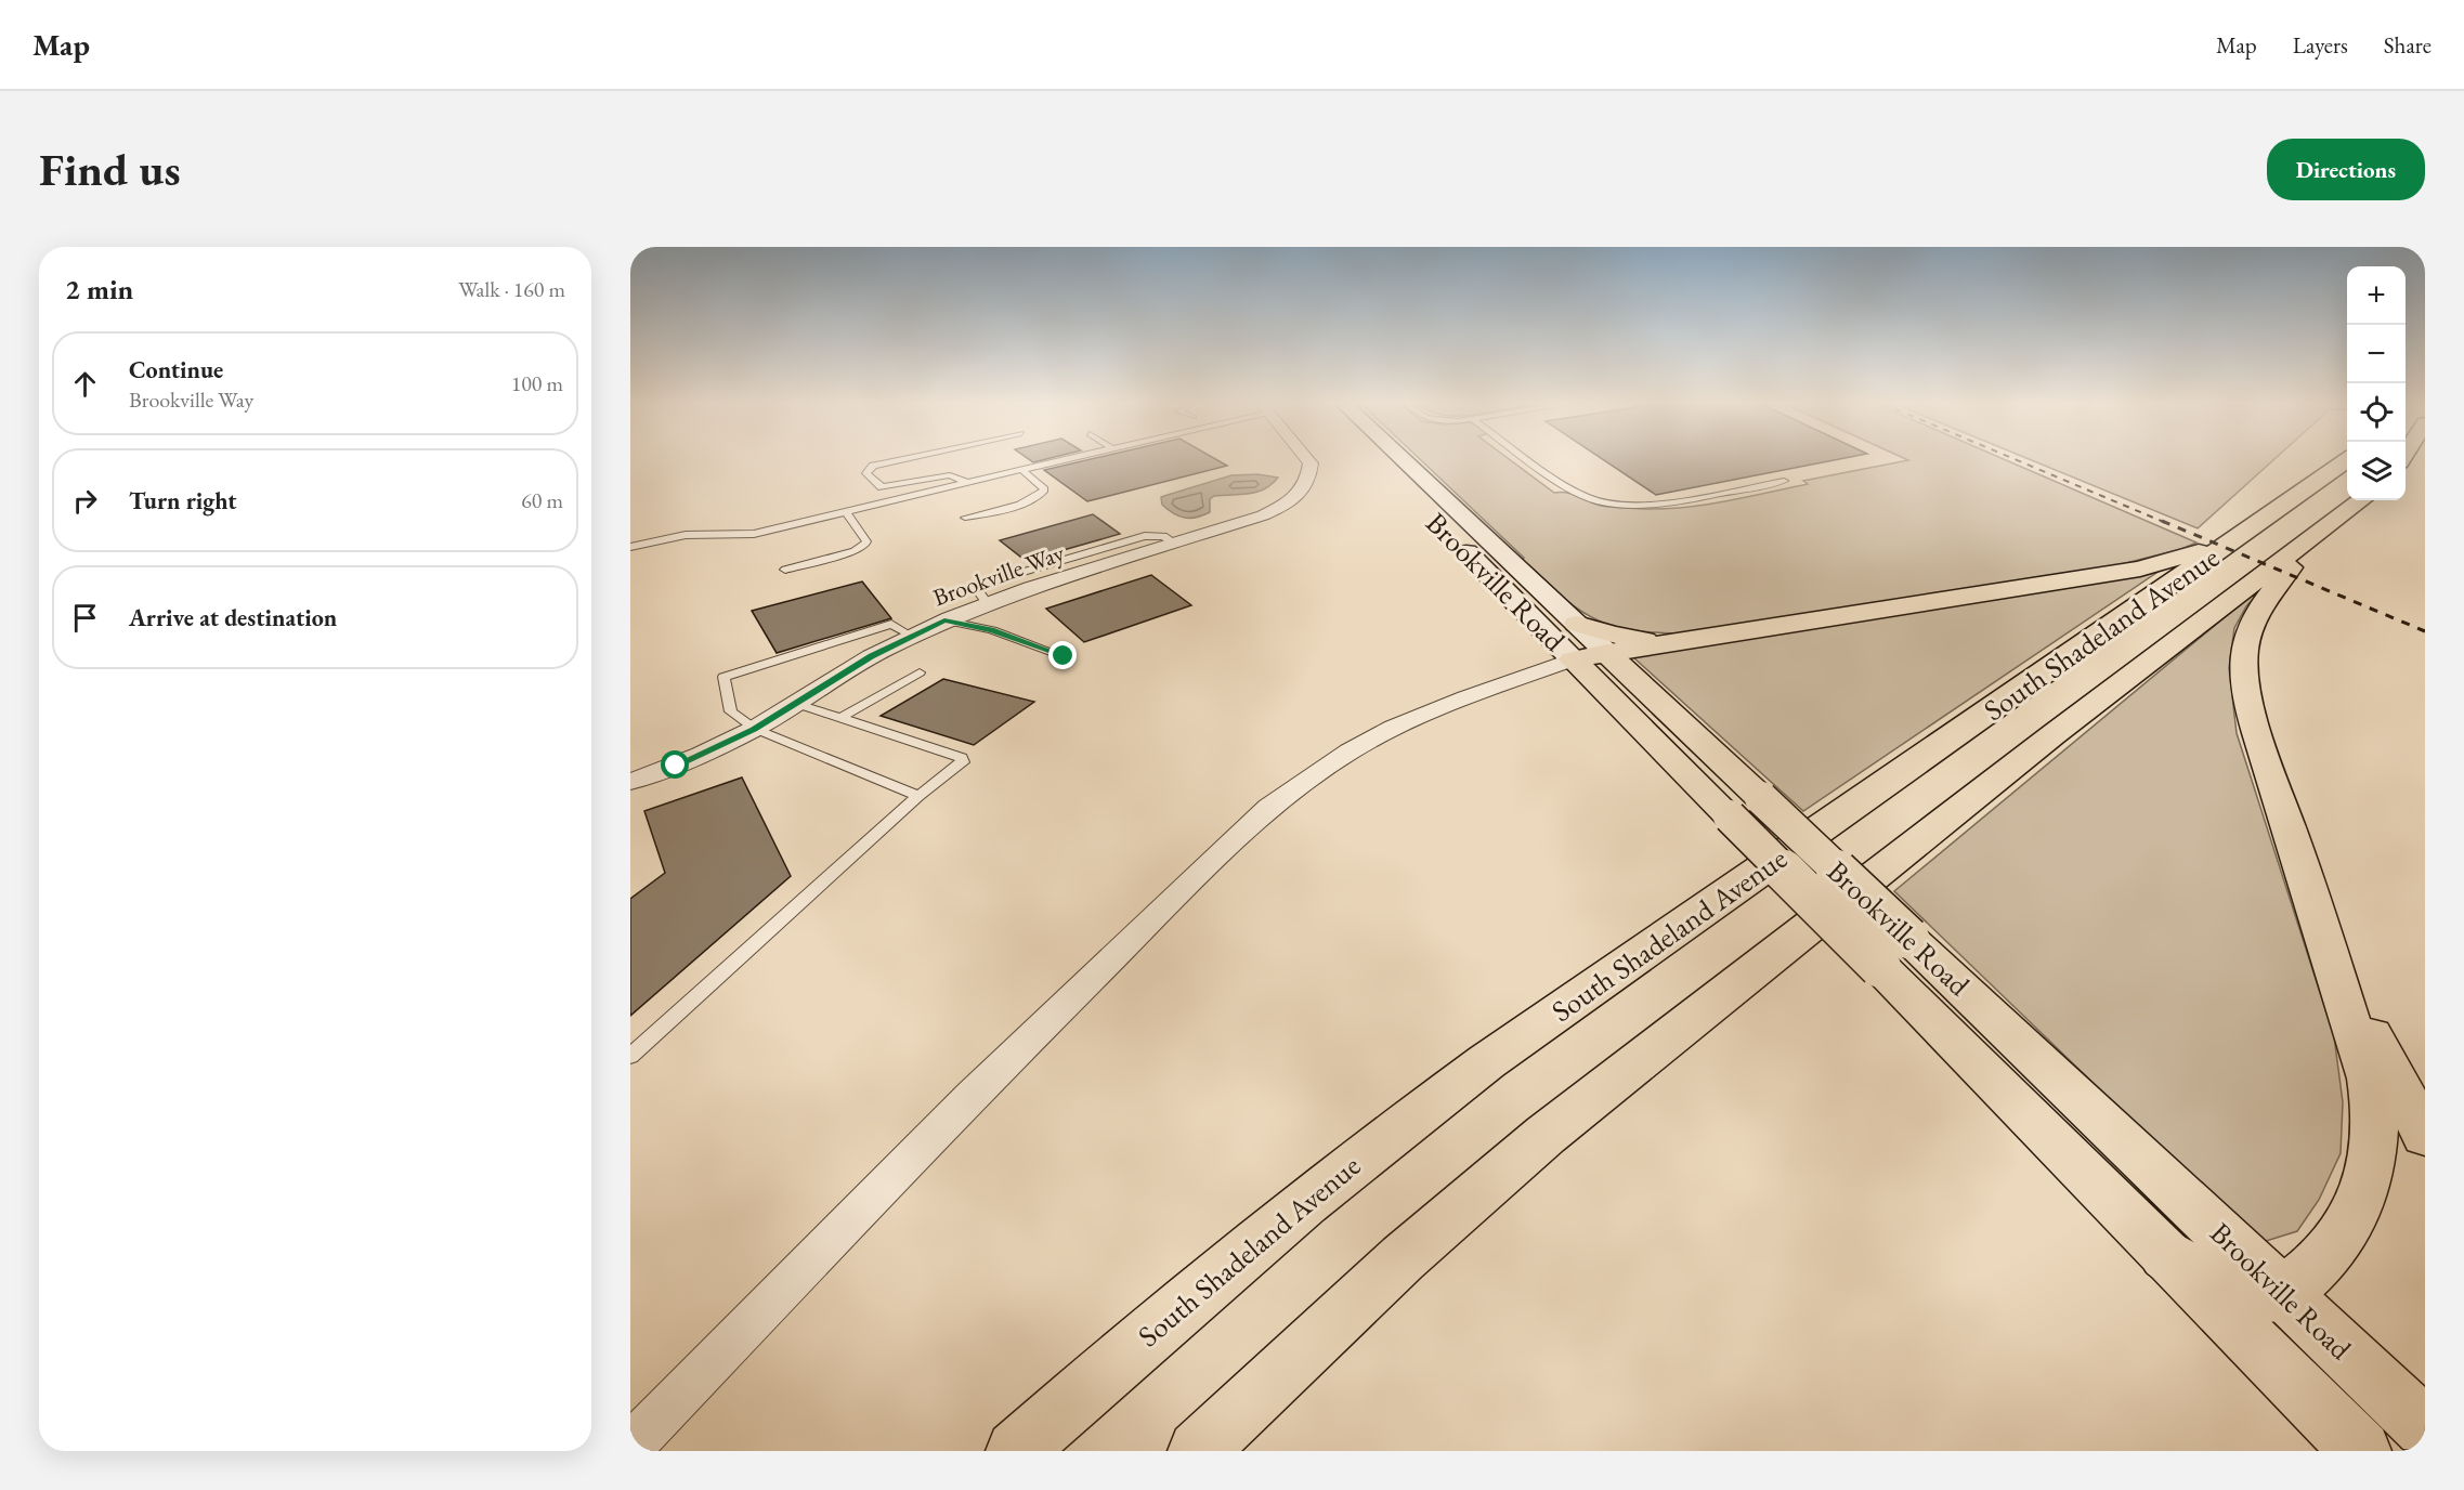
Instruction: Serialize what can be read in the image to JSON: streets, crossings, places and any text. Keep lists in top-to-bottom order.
{
  "streets": {
    "main road": ["Brookville Road", "South Shadeland Avenue"],
    "street": ["Brookville Way"]
  },
  "page": {
    "header": "Map",
    "nav": ["Map", "Layers", "Share"],
    "buttons": "Directions",
    "title": "Find us",
    "heading": ["2 min", "Walk · 160 m"],
    "map_buttons": ["+", "−"],
    "list": [
      ["Continue", "Brookville Way", "100 m"],
      ["Turn right", "60 m"],
      "Arrive at destination"
    ]
  }
}
